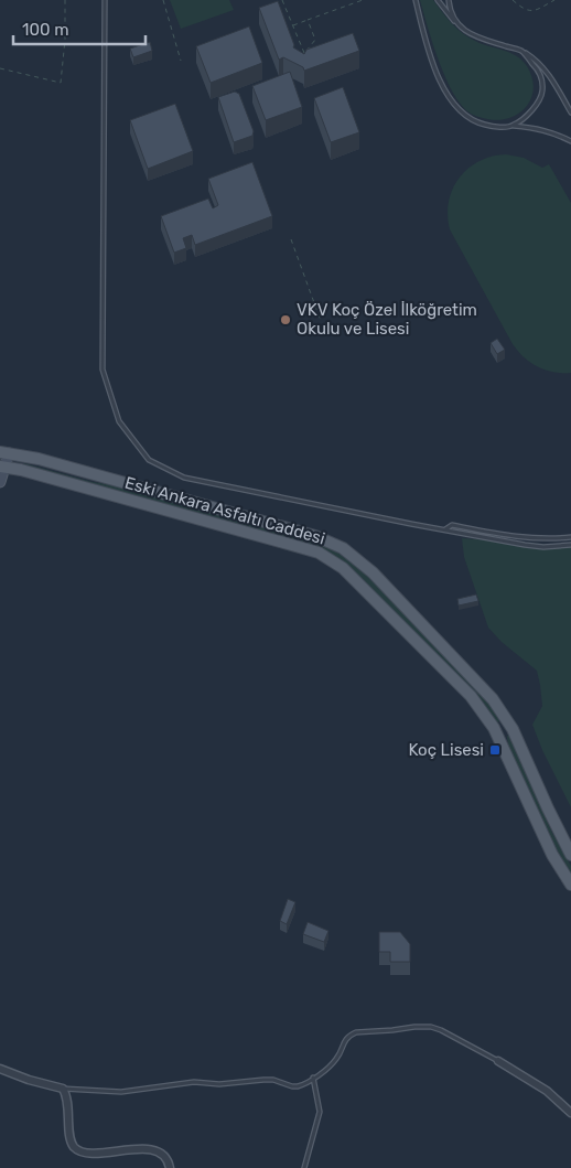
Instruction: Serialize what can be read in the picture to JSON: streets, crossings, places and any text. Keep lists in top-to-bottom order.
{
  "streets": {
    "main road": ["Eski Ankara Asfaltı Caddesi"]
  },
  "places": {
    "other": ["VKV Koç Özel İlköğretim Okulu ve Lisesi"],
    "transit": ["Koç Lisesi"]
  },
  "scale_bar": "100 m"
}
